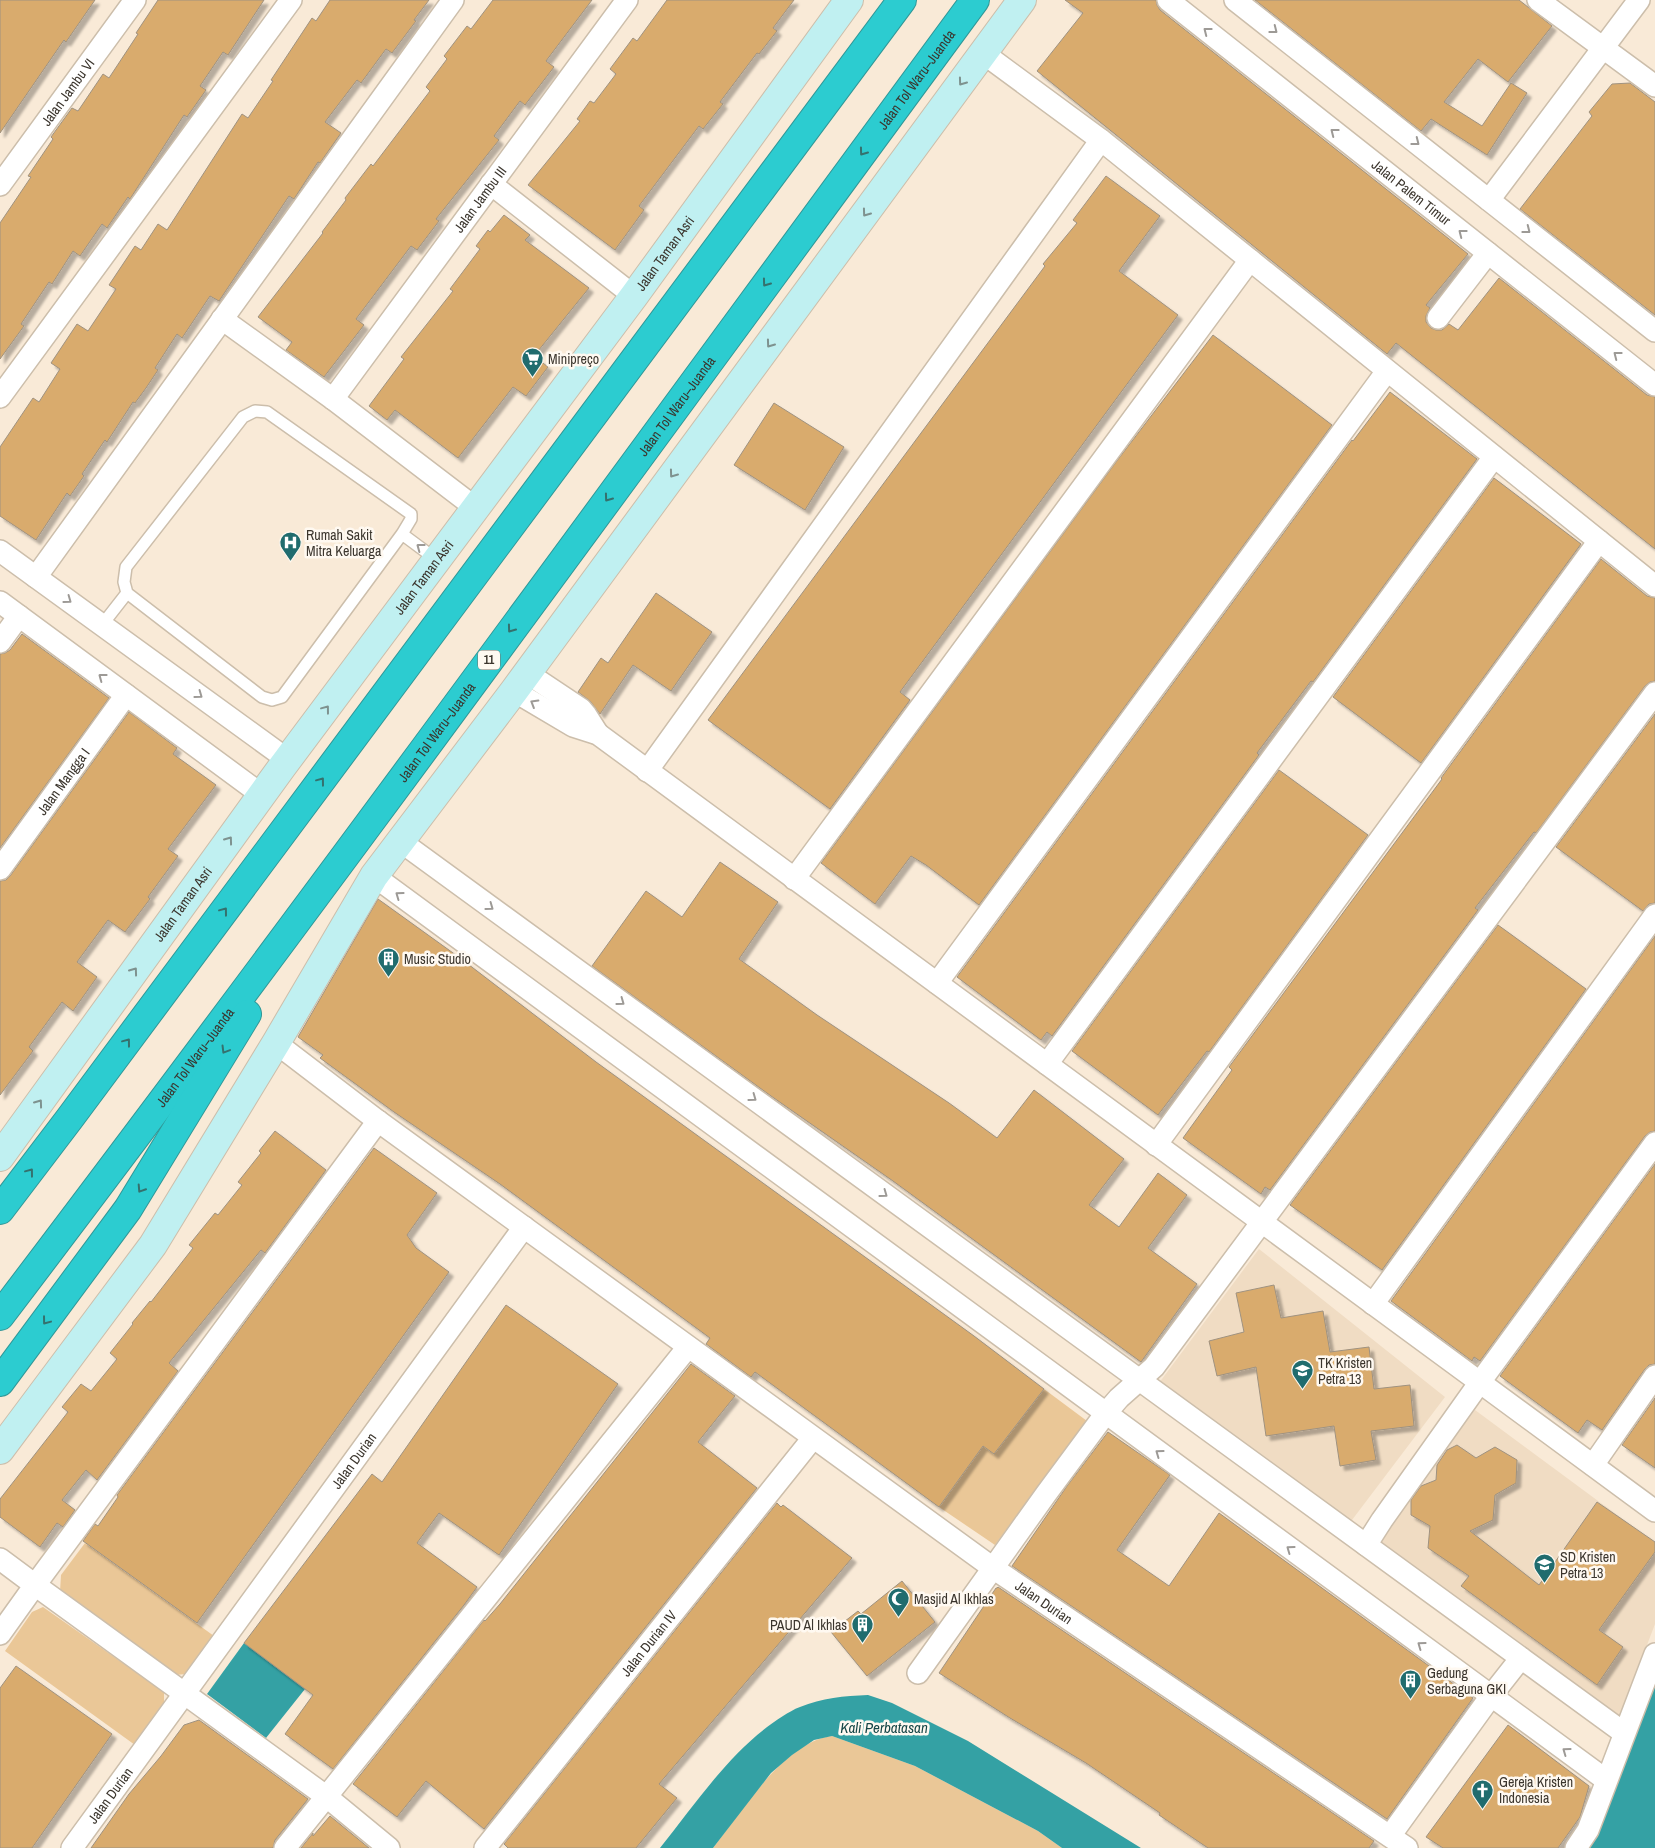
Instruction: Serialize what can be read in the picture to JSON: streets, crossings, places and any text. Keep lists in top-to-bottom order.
{
  "streets": {
    "highway": ["Jalan Tol Waru–Juanda", "11"],
    "main road": ["Jalan Taman Asri"],
    "street": [
      "Jalan Jambu VI",
      "Jalan Palem Timur",
      "Jalan Jambu III",
      "Jalan Mangga I",
      "Jalan Durian",
      "Jalan Durian IV"
    ]
  },
  "crossings": [
    ["Jalan Durian", "Jalan Durian IV"]
  ],
  "water": ["Kali Perbatasan"],
  "places": {
    "supermarket": ["Minipreço"],
    "hospital": ["Rumah Sakit Mitra Keluarga"],
    "building": ["Music Studio", "PAUD Al Ikhlas", "Gedung Serbaguna GKI"],
    "school or university": ["TK Kristen Petra 13", "SD Kristen Petra 13"],
    "mosque": ["Masjid Al Ikhlas"],
    "church": ["Gereja Kristen Indonesia"]
  }
}
